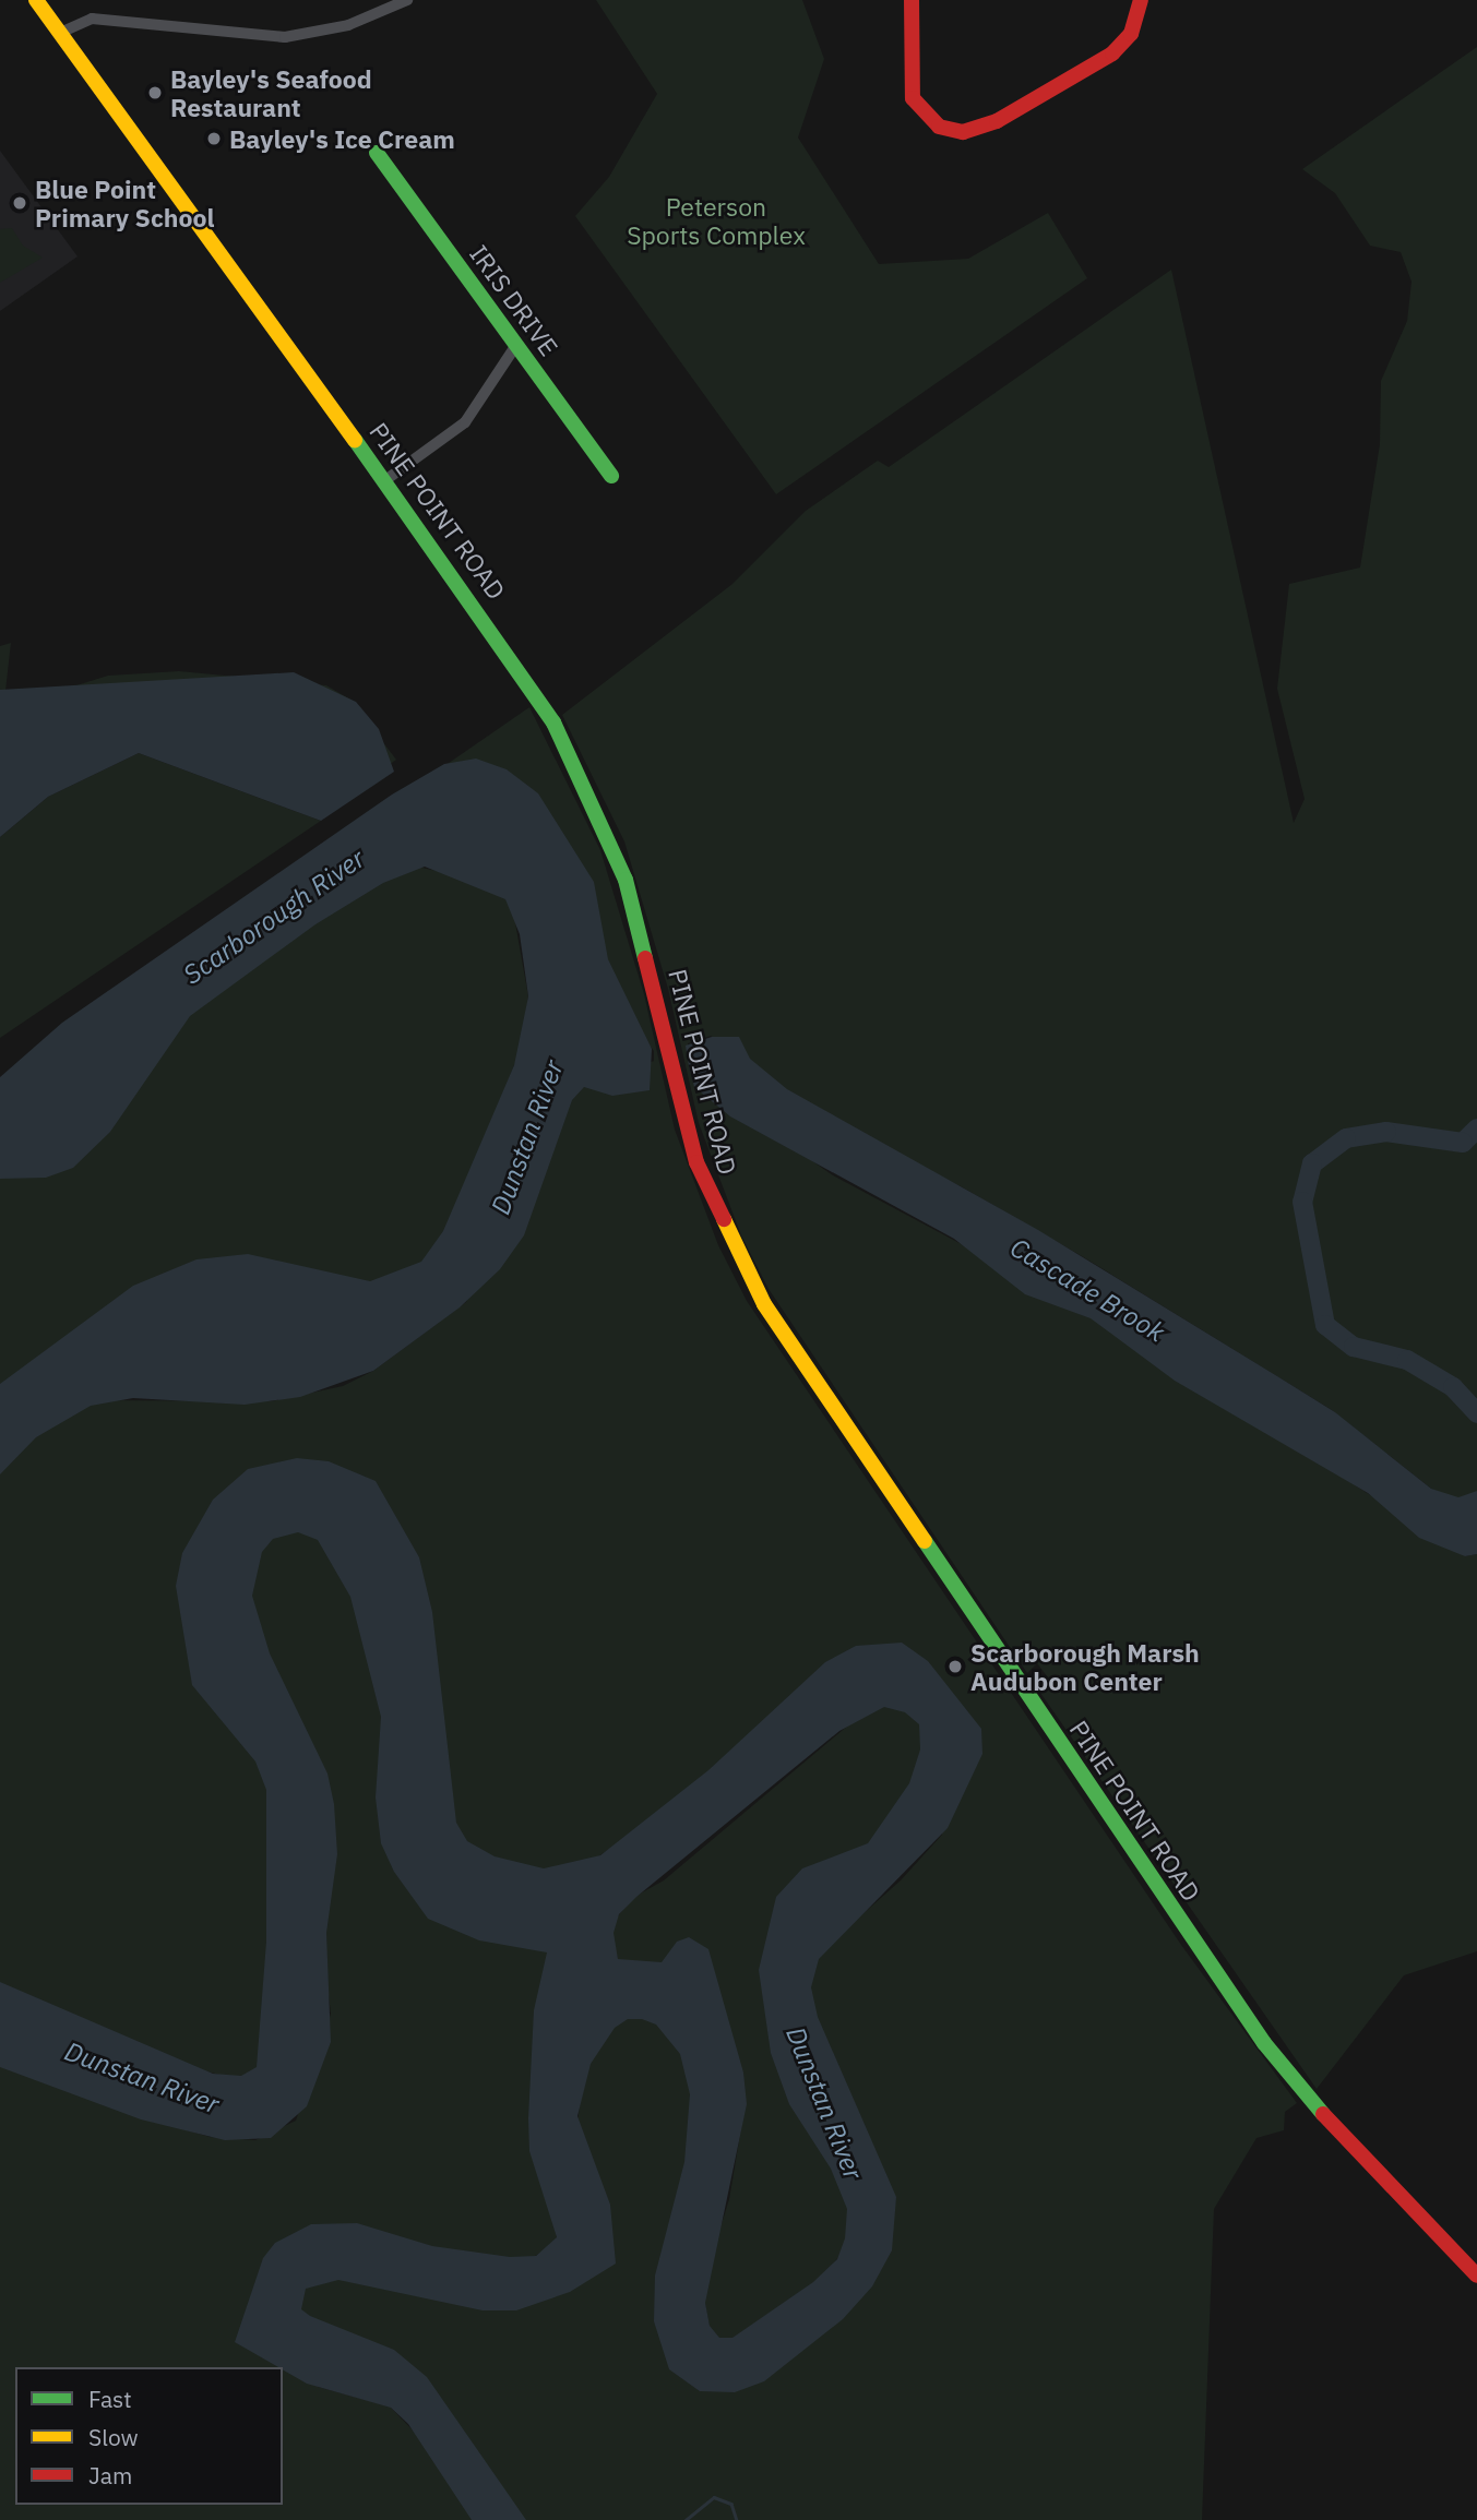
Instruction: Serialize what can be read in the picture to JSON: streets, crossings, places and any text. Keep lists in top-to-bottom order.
{
  "streets": {
    "main road": ["IRIS DRIVE", "PINE POINT ROAD"]
  },
  "water": ["Scarborough River", "Dunstan River", "Cascade Brook"],
  "parks": ["Peterson Sports Complex"],
  "places": [
    "Bayley's Seafood Restaurant",
    "Bayley's Ice Cream",
    "Blue Point Primary School",
    "Scarborough Marsh Audubon Center"
  ],
  "legend": ["Fast", "Slow", "Jam"]
}
